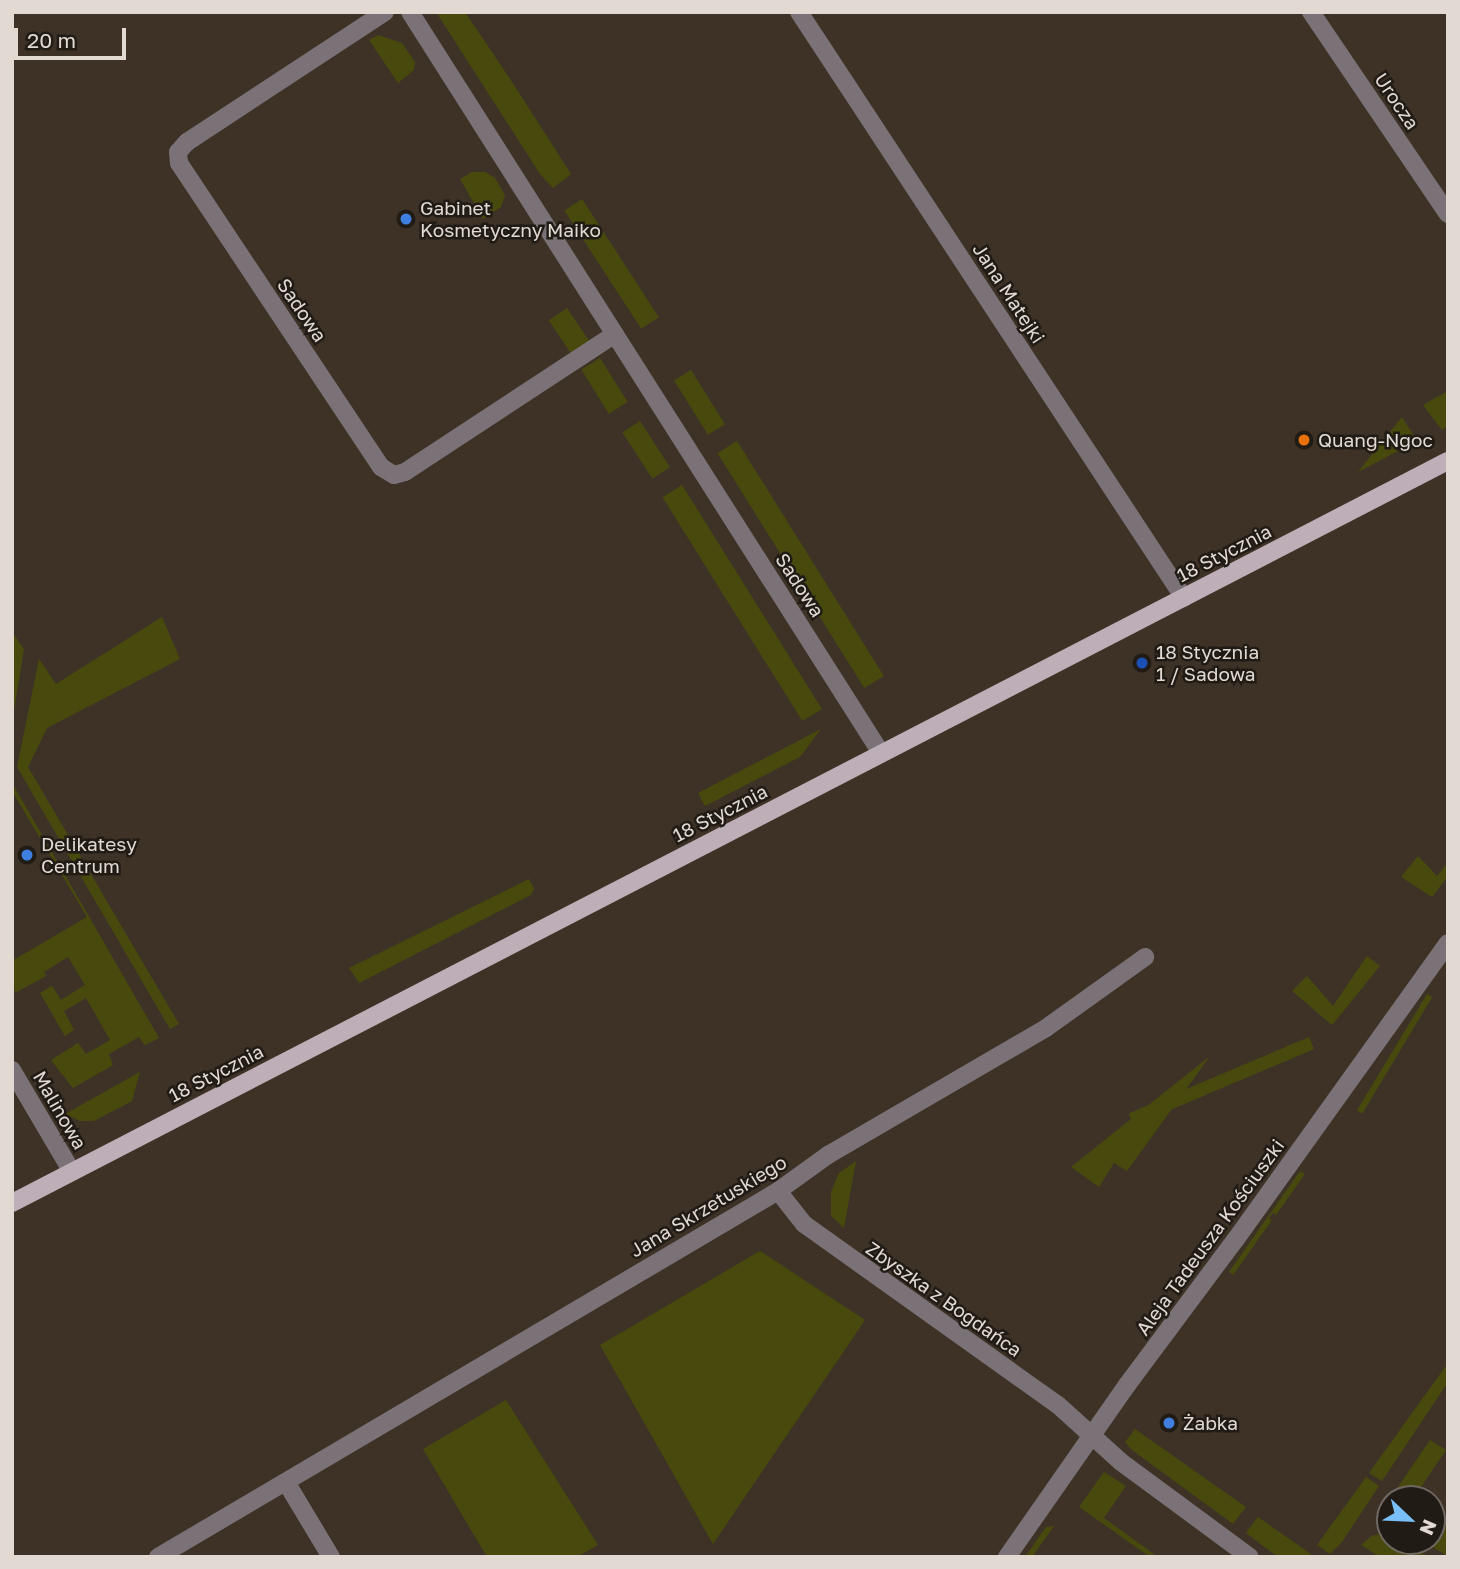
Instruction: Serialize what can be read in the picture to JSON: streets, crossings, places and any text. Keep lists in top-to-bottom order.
{
  "streets": {
    "main road": ["18 Stycznia"],
    "street": [
      "Urocza",
      "Jana Matejki",
      "Sadowa",
      "Malinowa",
      "Jana Skrzetuskiego",
      "Aleja Tadeusza Kościuszki",
      "Zbyszka z Bogdańca"
    ]
  },
  "crossings": [
    ["Jana Matejki", "18 Stycznia"],
    ["Sadowa", "18 Stycznia"],
    ["18 Stycznia", "Malinowa"],
    ["Jana Skrzetuskiego", "Zbyszka z Bogdańca"],
    ["Aleja Tadeusza Kościuszki", "Zbyszka z Bogdańca"]
  ],
  "places": [
    "Gabinet Kosmetyczny Maiko",
    "Quang-Ngoc",
    "18 Stycznia 1 / Sadowa",
    "Delikatesy Centrum",
    "Żabka"
  ],
  "scale_bar": "20 m",
  "north": "bottom right"
}
